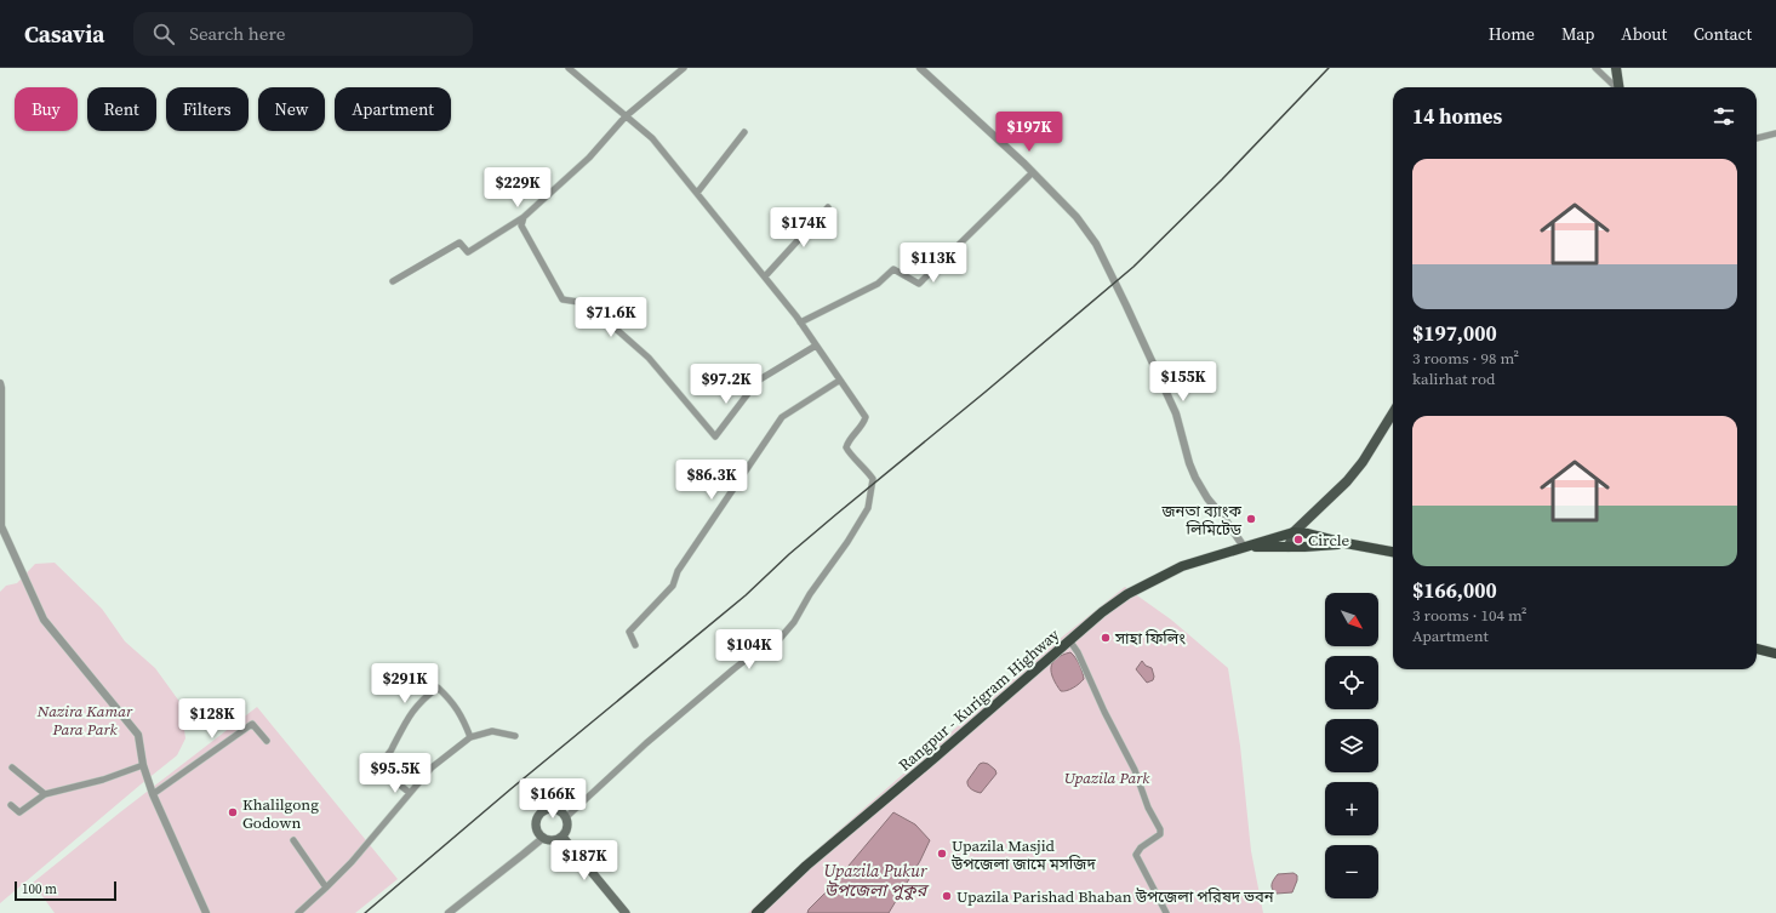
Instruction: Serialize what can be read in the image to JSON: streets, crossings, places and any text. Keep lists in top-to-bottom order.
{
  "streets": {
    "highway": ["Rangpur - Kurigram Highway"]
  },
  "water": ["Upazila Pukur উপজেলা পুকুর"],
  "parks": ["Nazira Kamar Para Park", "Upazila Park"],
  "places": [
    "জনতা ব্যাংক লিমিটেড",
    "Circle",
    "সাহা ফিলিং",
    "Khalilgong Godown",
    "Upazila Masjid উপজেলা জামে মসজিদ",
    "Upazila Parishad Bhaban উপজেলা পরিষদ ভবন"
  ],
  "scale_bar": "100 m",
  "north": "bottom right",
  "page": {
    "header": "Casavia",
    "search": "Search here",
    "nav": [
      "Home",
      "Map",
      "About",
      "Contact"
    ],
    "chip": [
      "Buy",
      "Rent",
      "Filters",
      "New",
      "Apartment"
    ],
    "heading": "14 homes",
    "price": [
      "$197K",
      "$229K",
      "$174K",
      "$113K",
      "$71.6K",
      "$155K",
      "$97.2K",
      "$86.3K",
      "$104K",
      "$291K",
      "$128K",
      "$95.5K",
      "$166K",
      "$187K"
    ],
    "list": [
      {
        "name": "$197,000",
        "note": "3 rooms · 98 m² · kalirhat rod"
      },
      {
        "name": "$166,000",
        "note": "3 rooms · 104 m² · Apartment"
      }
    ],
    "map_buttons": ["+", "−"],
    "scale": "100 m"
  }
}
